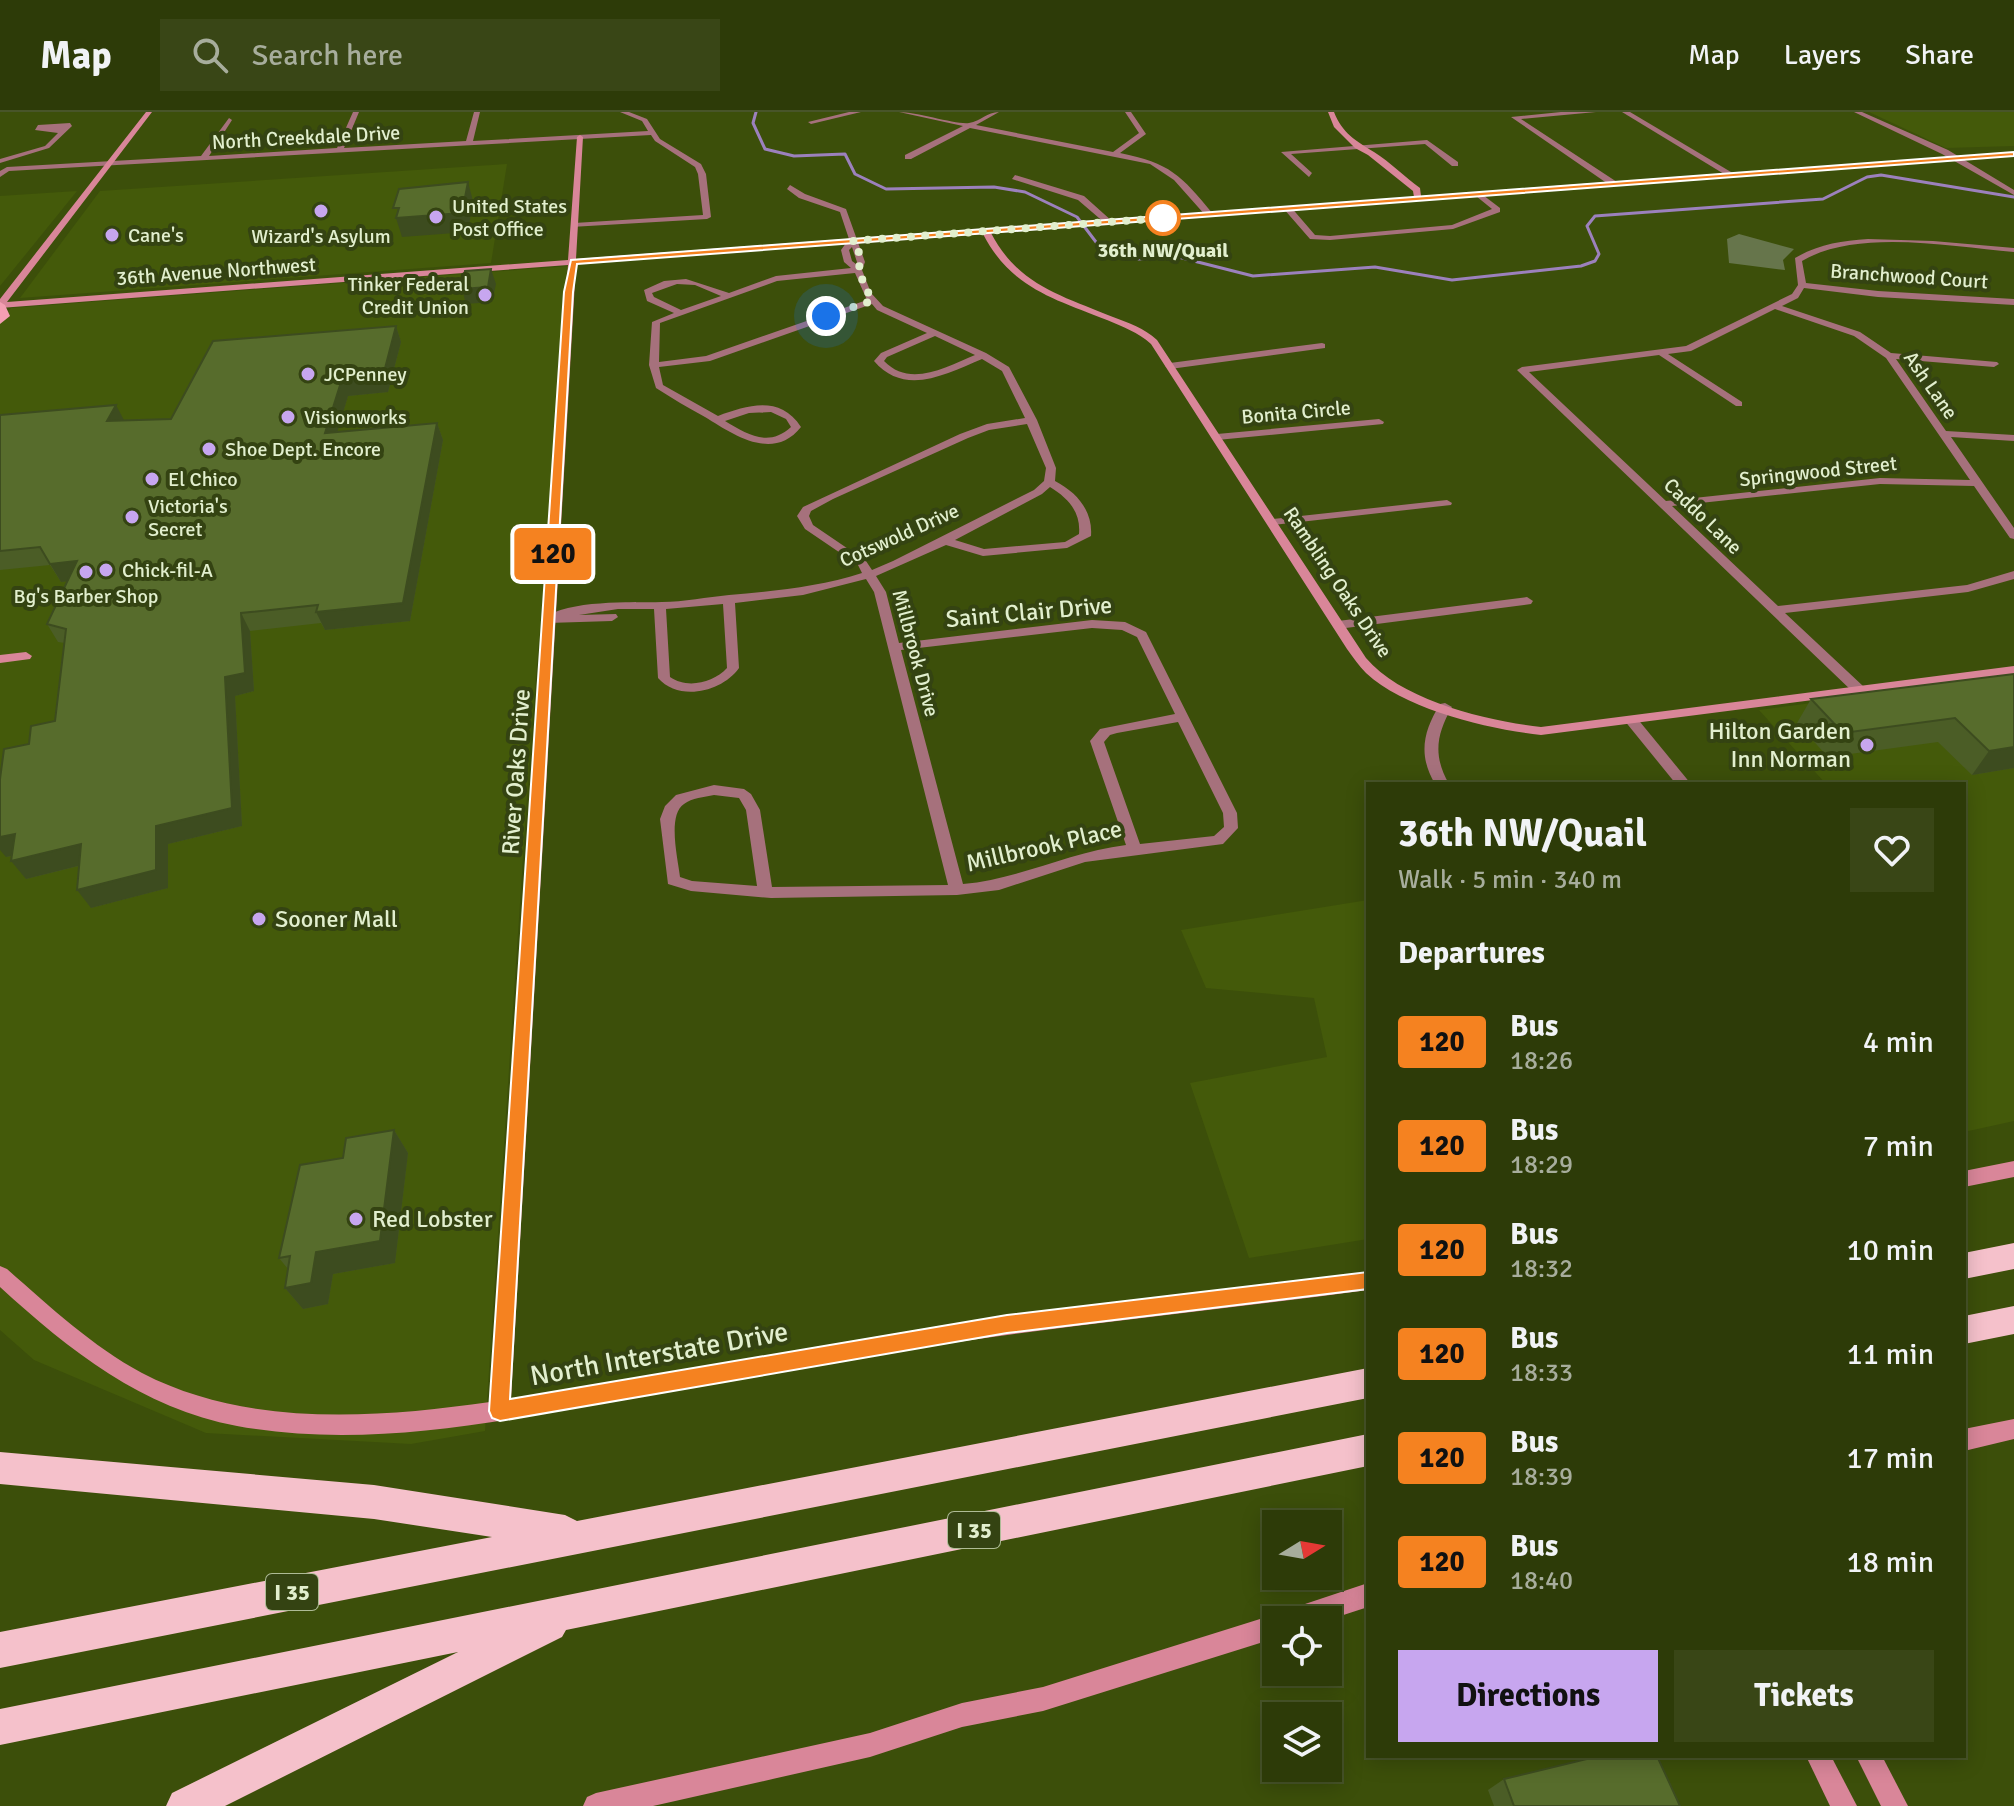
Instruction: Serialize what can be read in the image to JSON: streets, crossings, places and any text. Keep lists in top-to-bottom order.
{
  "streets": {
    "highway": ["I 35"],
    "main road": [
      "36th Avenue Northwest",
      "Rambling Oaks Drive",
      "River Oaks Drive",
      "North Interstate Drive"
    ],
    "street": [
      "North Creekdale Drive",
      "Branchwood Court",
      "Ash Lane",
      "Bonita Circle",
      "Springwood Street",
      "Caddo Lane",
      "Cotswold Drive",
      "Saint Clair Drive",
      "Millbrook Drive",
      "Millbrook Place"
    ]
  },
  "crossings": [
    ["North Creekdale Drive", "River Oaks Drive"],
    ["36th Avenue Northwest", "Rambling Oaks Drive"],
    ["36th Avenue Northwest", "River Oaks Drive"],
    ["Ash Lane", "Springwood Street"],
    ["Bonita Circle", "Rambling Oaks Drive"],
    ["Springwood Street", "Caddo Lane"],
    ["Caddo Lane", "Rambling Oaks Drive"],
    ["Cotswold Drive", "Millbrook Drive"],
    ["Cotswold Drive", "River Oaks Drive"],
    ["Saint Clair Drive", "Millbrook Drive"],
    ["Saint Clair Drive", "Millbrook Place"],
    ["Millbrook Drive", "Millbrook Place"],
    ["River Oaks Drive", "North Interstate Drive"]
  ],
  "places": [
    "Wizard's Asylum",
    "United States Post Office",
    "36th NW/Quail",
    "Cane's",
    "Tinker Federal Credit Union",
    "JCPenney",
    "Visionworks",
    "Shoe Dept. Encore",
    "El Chico",
    "Victoria's Secret",
    "Chick-fil-A",
    "Bg's Barber Shop",
    "Hilton Garden Inn Norman",
    "Sooner Mall",
    "Red Lobster"
  ],
  "lines": ["bus line 120"],
  "north": "right",
  "page": {
    "header": "Map",
    "search": "Search here",
    "nav": ["Map", "Layers", "Share"],
    "on_map": "120",
    "heading": [
      ["36th NW/Quail", "Walk · 5 min · 340 m"],
      "Departures"
    ],
    "list": [
      {
        "mark": "120",
        "name": "Bus",
        "note": "18:26",
        "value": "4 min"
      },
      {
        "mark": "120",
        "name": "Bus",
        "note": "18:29",
        "value": "7 min"
      },
      {
        "mark": "120",
        "name": "Bus",
        "note": "18:32",
        "value": "10 min"
      },
      {
        "mark": "120",
        "name": "Bus",
        "note": "18:33",
        "value": "11 min"
      },
      {
        "mark": "120",
        "name": "Bus",
        "note": "18:39",
        "value": "17 min"
      },
      {
        "mark": "120",
        "name": "Bus",
        "note": "18:40",
        "value": "18 min"
      }
    ],
    "buttons": ["Directions", "Tickets"]
  }
}
